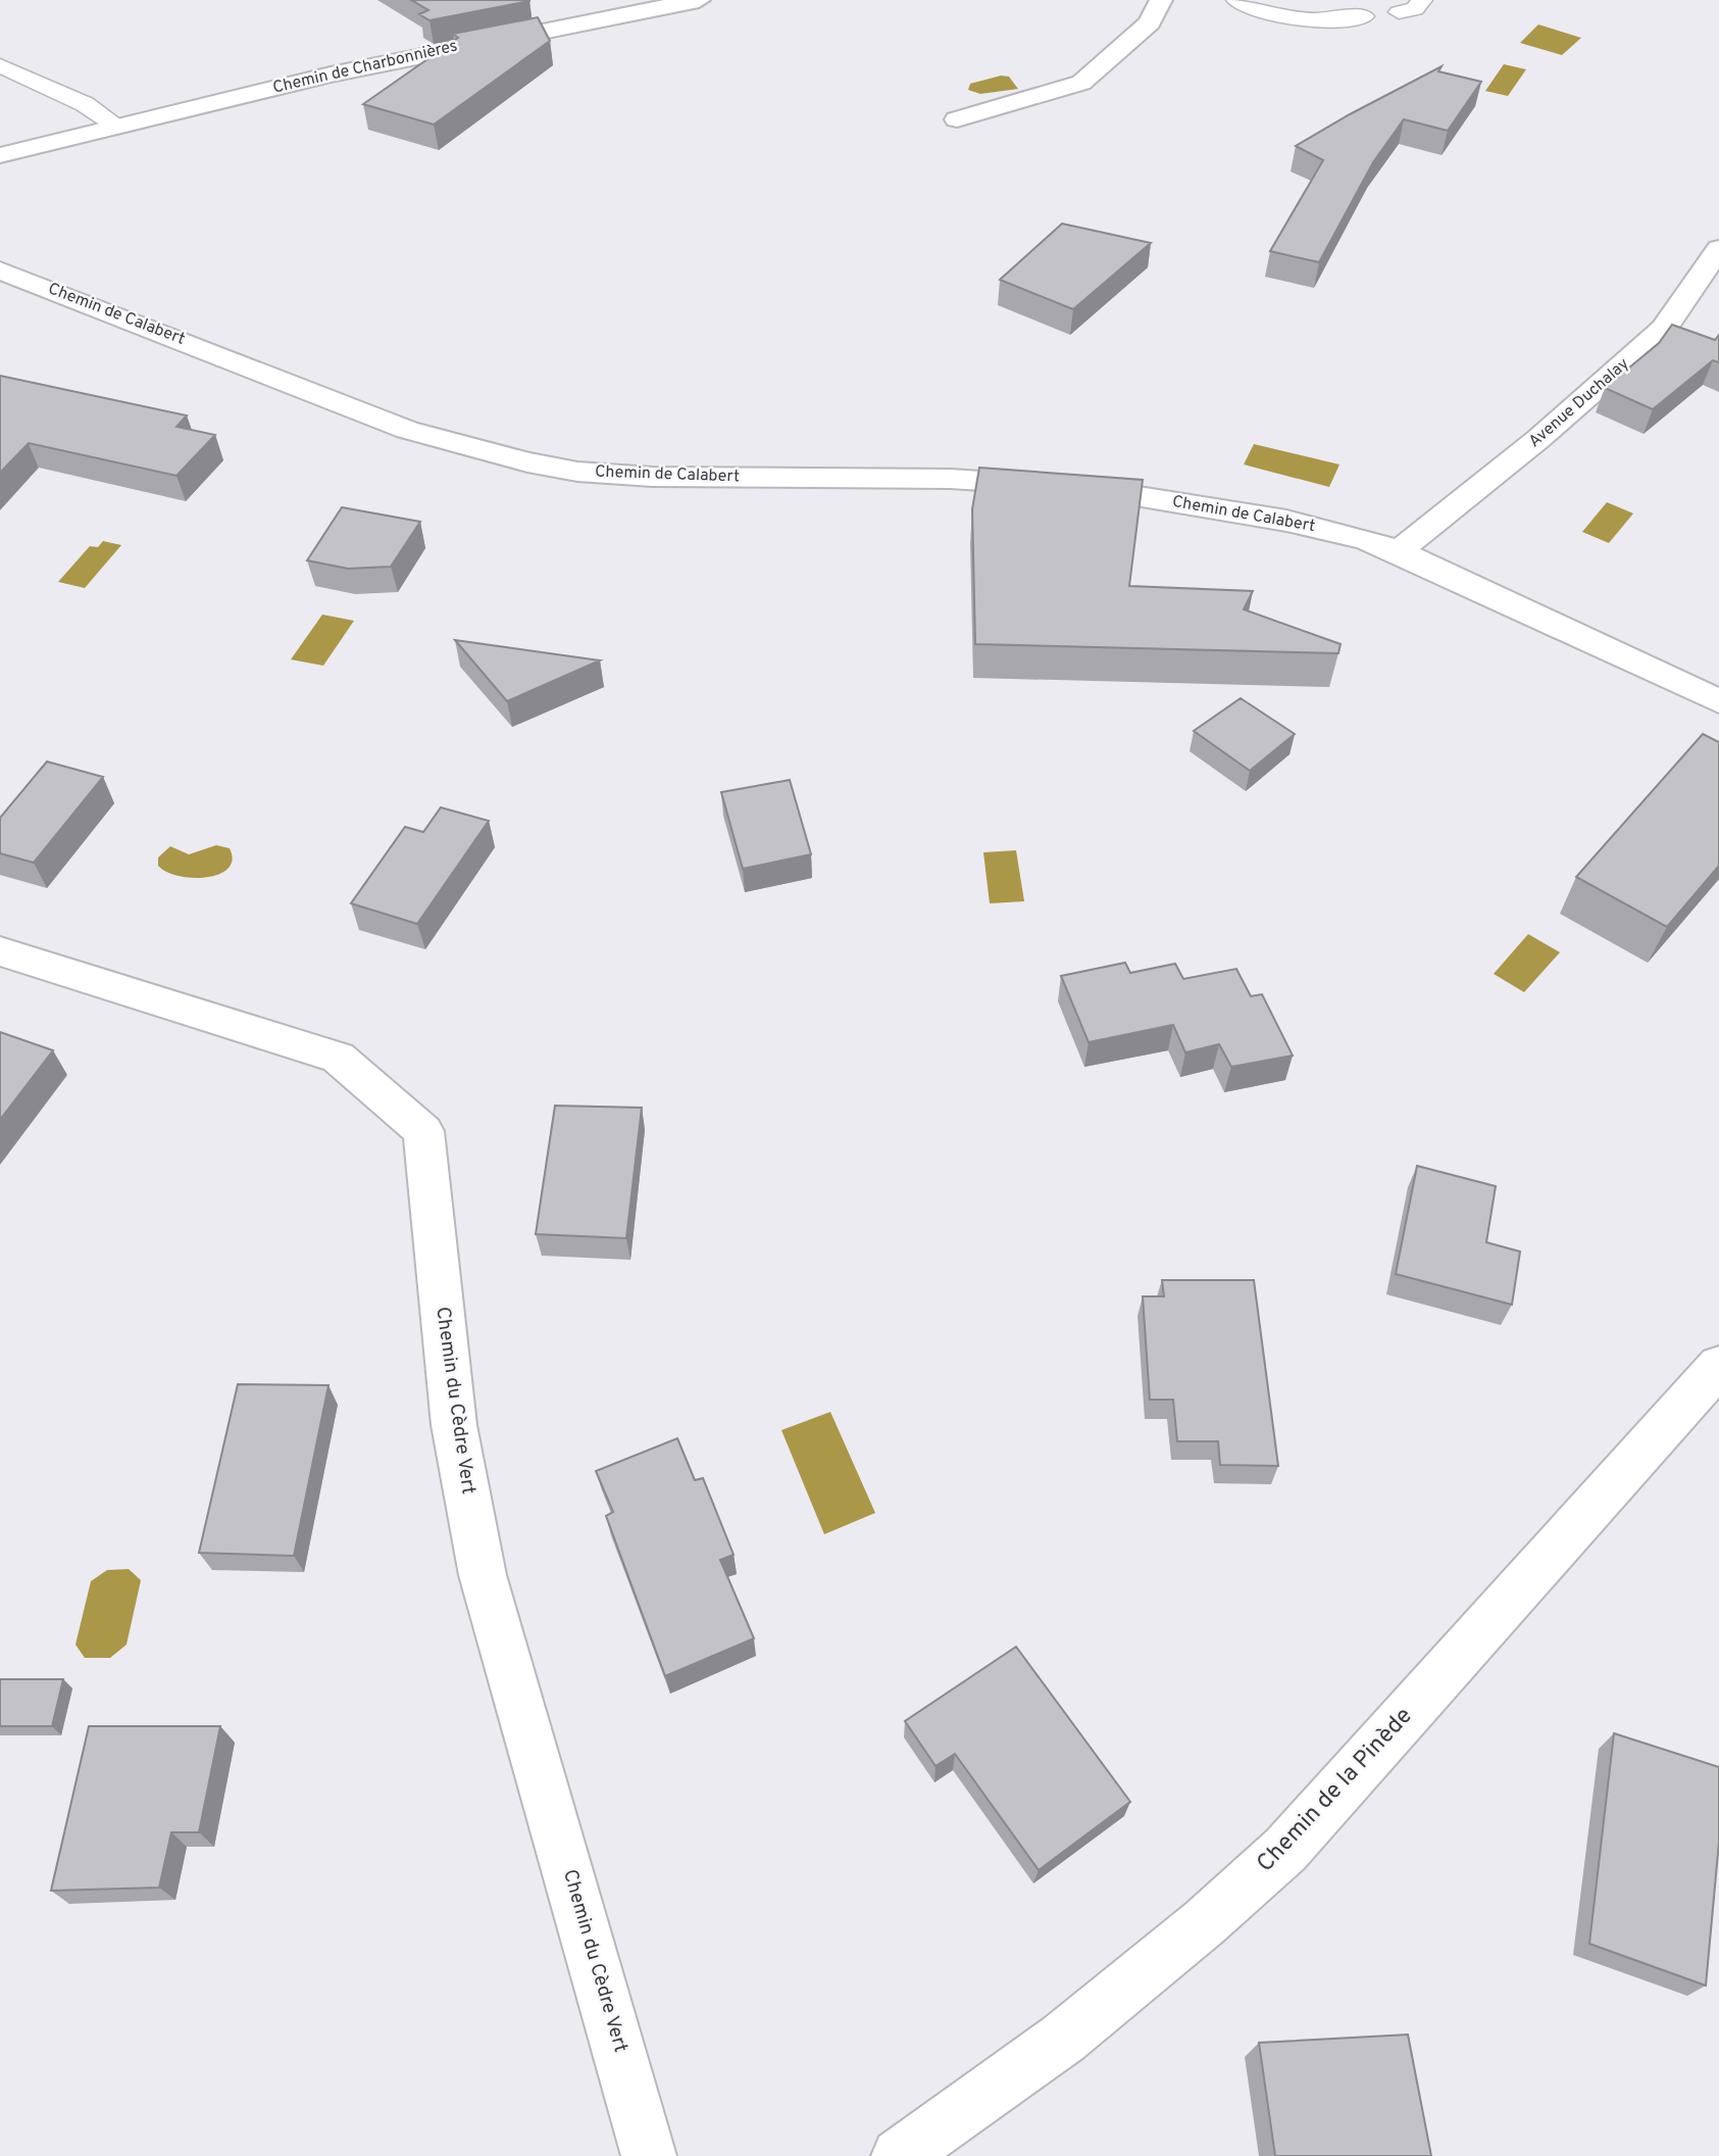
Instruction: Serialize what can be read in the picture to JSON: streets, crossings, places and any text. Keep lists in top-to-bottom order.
{
  "streets": {
    "street": [
      "Chemin de Charbonnières",
      "Chemin de Calabert",
      "Avenue Duchalay",
      "Chemin du Cèdre Vert",
      "Chemin de la Pinède"
    ]
  },
  "crossings": [
    ["Chemin de Calabert", "Avenue Duchalay"]
  ]
}
